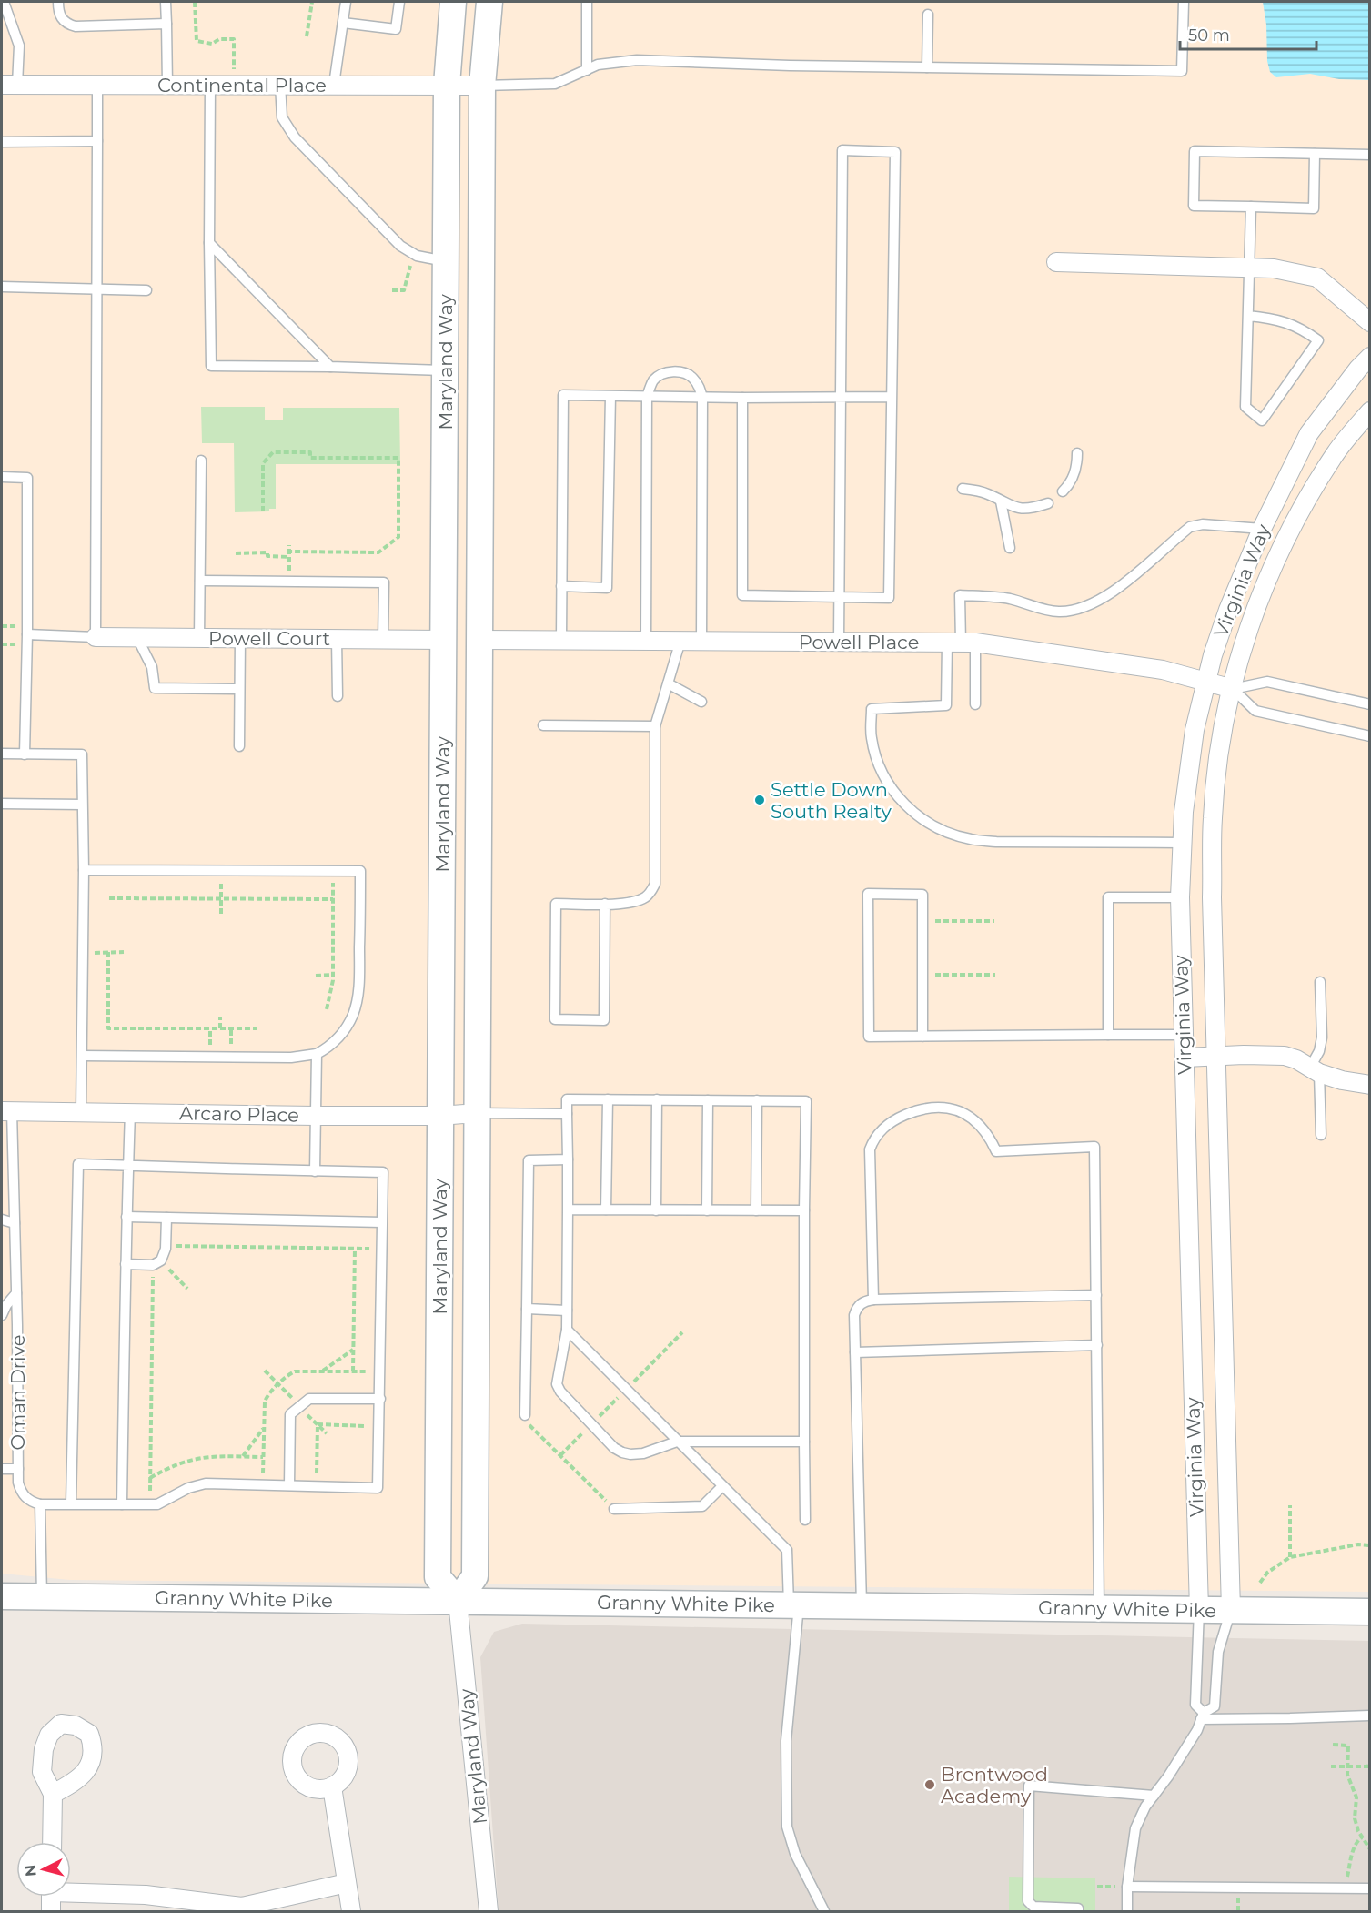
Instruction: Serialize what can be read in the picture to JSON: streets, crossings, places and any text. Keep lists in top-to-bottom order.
{
  "streets": {
    "main road": ["Maryland Way", "Granny White Pike"],
    "street": [
      "Continental Place",
      "Virginia Way",
      "Powell Court",
      "Powell Place",
      "Arcaro Place"
    ],
    "lane": ["Oman Drive"]
  },
  "crossings": [
    ["Continental Place", "Maryland Way"],
    ["Maryland Way", "Powell Court"],
    ["Maryland Way", "Powell Place"],
    ["Maryland Way", "Arcaro Place"],
    ["Maryland Way", "Granny White Pike"],
    ["Virginia Way", "Powell Place"],
    ["Virginia Way", "Granny White Pike"],
    ["Arcaro Place", "Oman Drive"]
  ],
  "places": ["Settle Down South Realty", "Brentwood Academy"],
  "scale_bar": "50 m",
  "north": "left"
}
